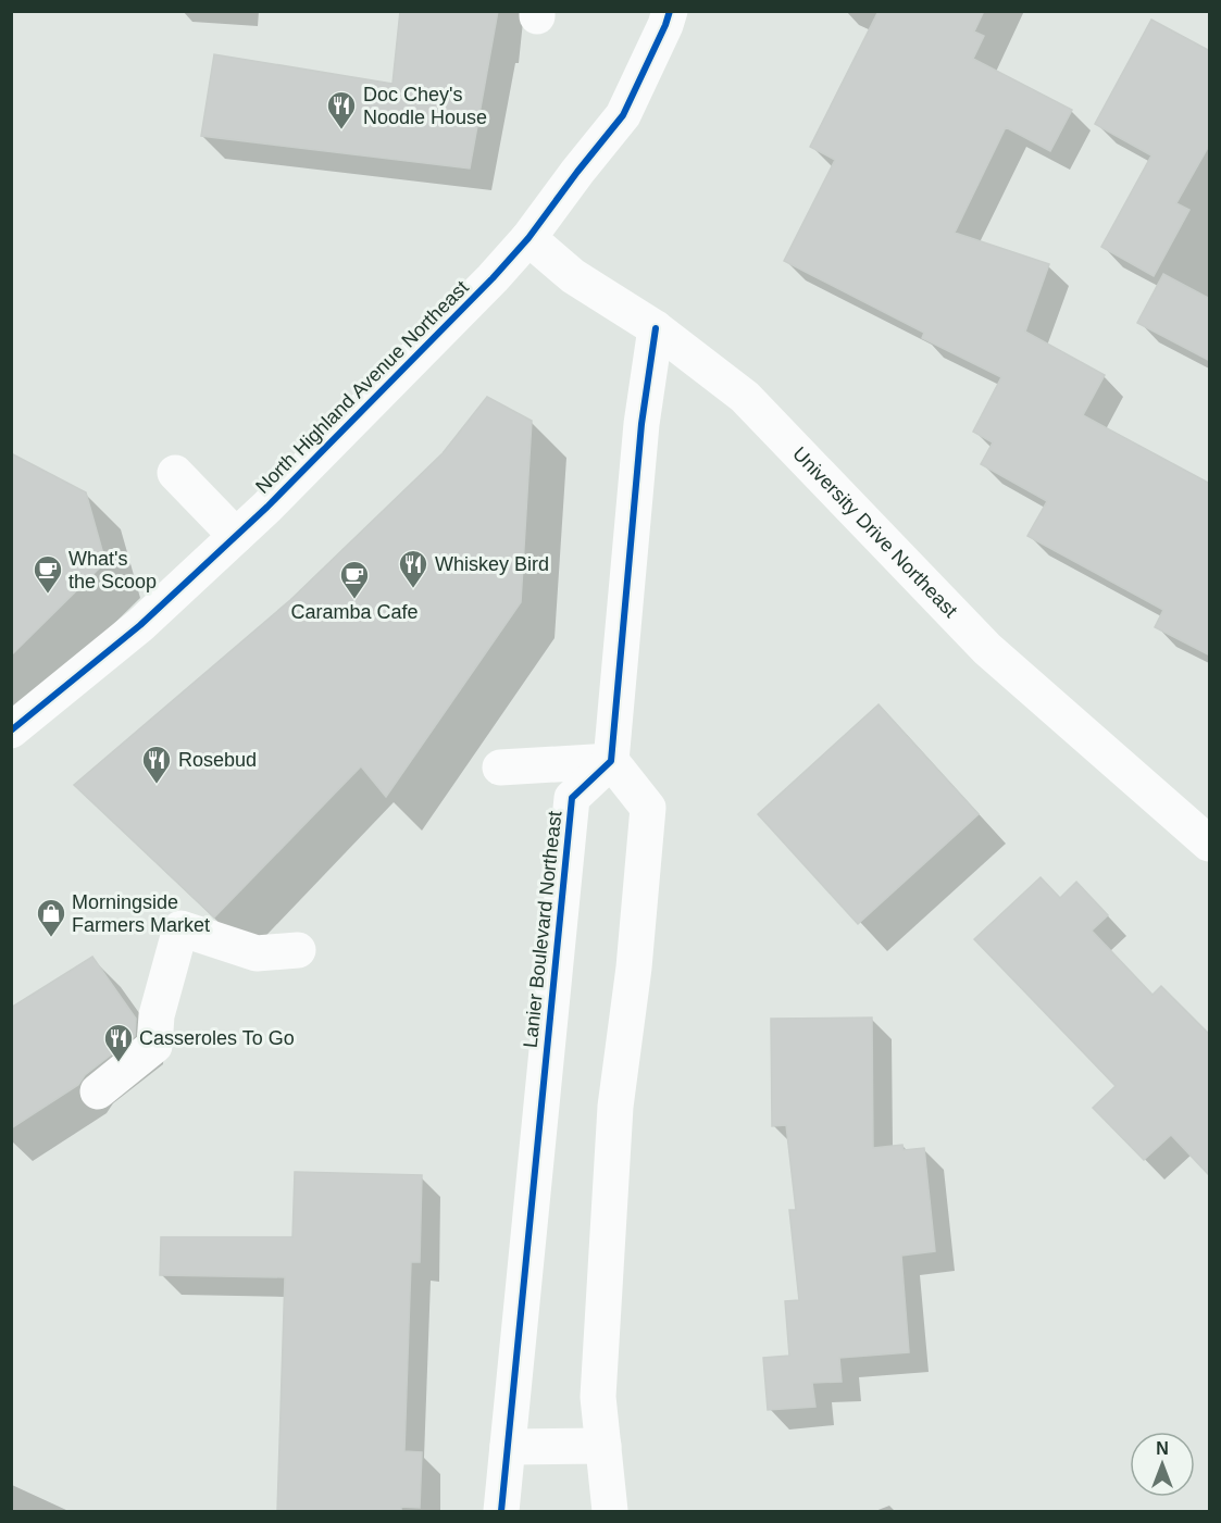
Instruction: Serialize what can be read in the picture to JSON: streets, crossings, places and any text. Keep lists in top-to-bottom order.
{
  "streets": {
    "street": ["North Highland Avenue Northeast", "University Drive Northeast", "Lanier Boulevard Northeast"]
  },
  "crossings": [
    ["North Highland Avenue Northeast", "University Drive Northeast"]
  ],
  "places": {
    "restaurant": [
      "Doc Chey's Noodle House",
      "Whiskey Bird",
      "Rosebud",
      "Casseroles To Go"
    ],
    "cafe": ["What's the Scoop", "Caramba Cafe"],
    "shop": ["Morningside Farmers Market"]
  },
  "north": "top"
}
